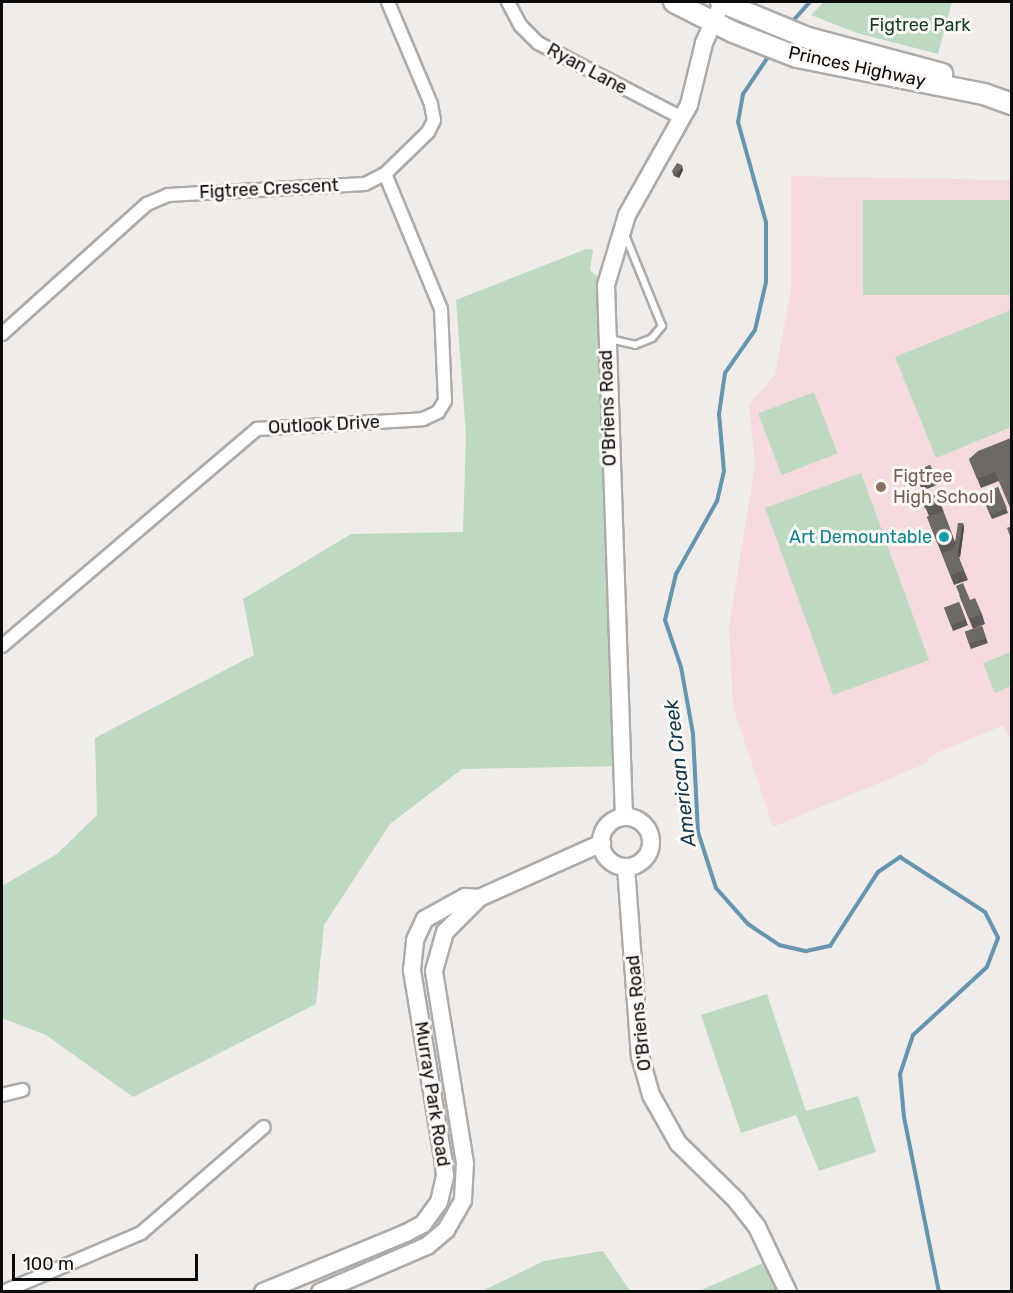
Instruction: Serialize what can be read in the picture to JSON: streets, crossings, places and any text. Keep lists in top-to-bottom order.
{
  "streets": {
    "main road": ["Princes Highway"],
    "street": [
      "Ryan Lane",
      "Figtree Crescent",
      "O'Briens Road",
      "Outlook Drive",
      "Murray Park Road"
    ]
  },
  "crossings": [
    ["Princes Highway", "O'Briens Road"],
    ["Ryan Lane", "O'Briens Road"],
    ["Figtree Crescent", "Outlook Drive"],
    ["O'Briens Road", "Murray Park Road"]
  ],
  "water": ["American Creek"],
  "parks": ["Figtree Park"],
  "places": ["Figtree High School", "Art Demountable"],
  "scale_bar": "100 m"
}
